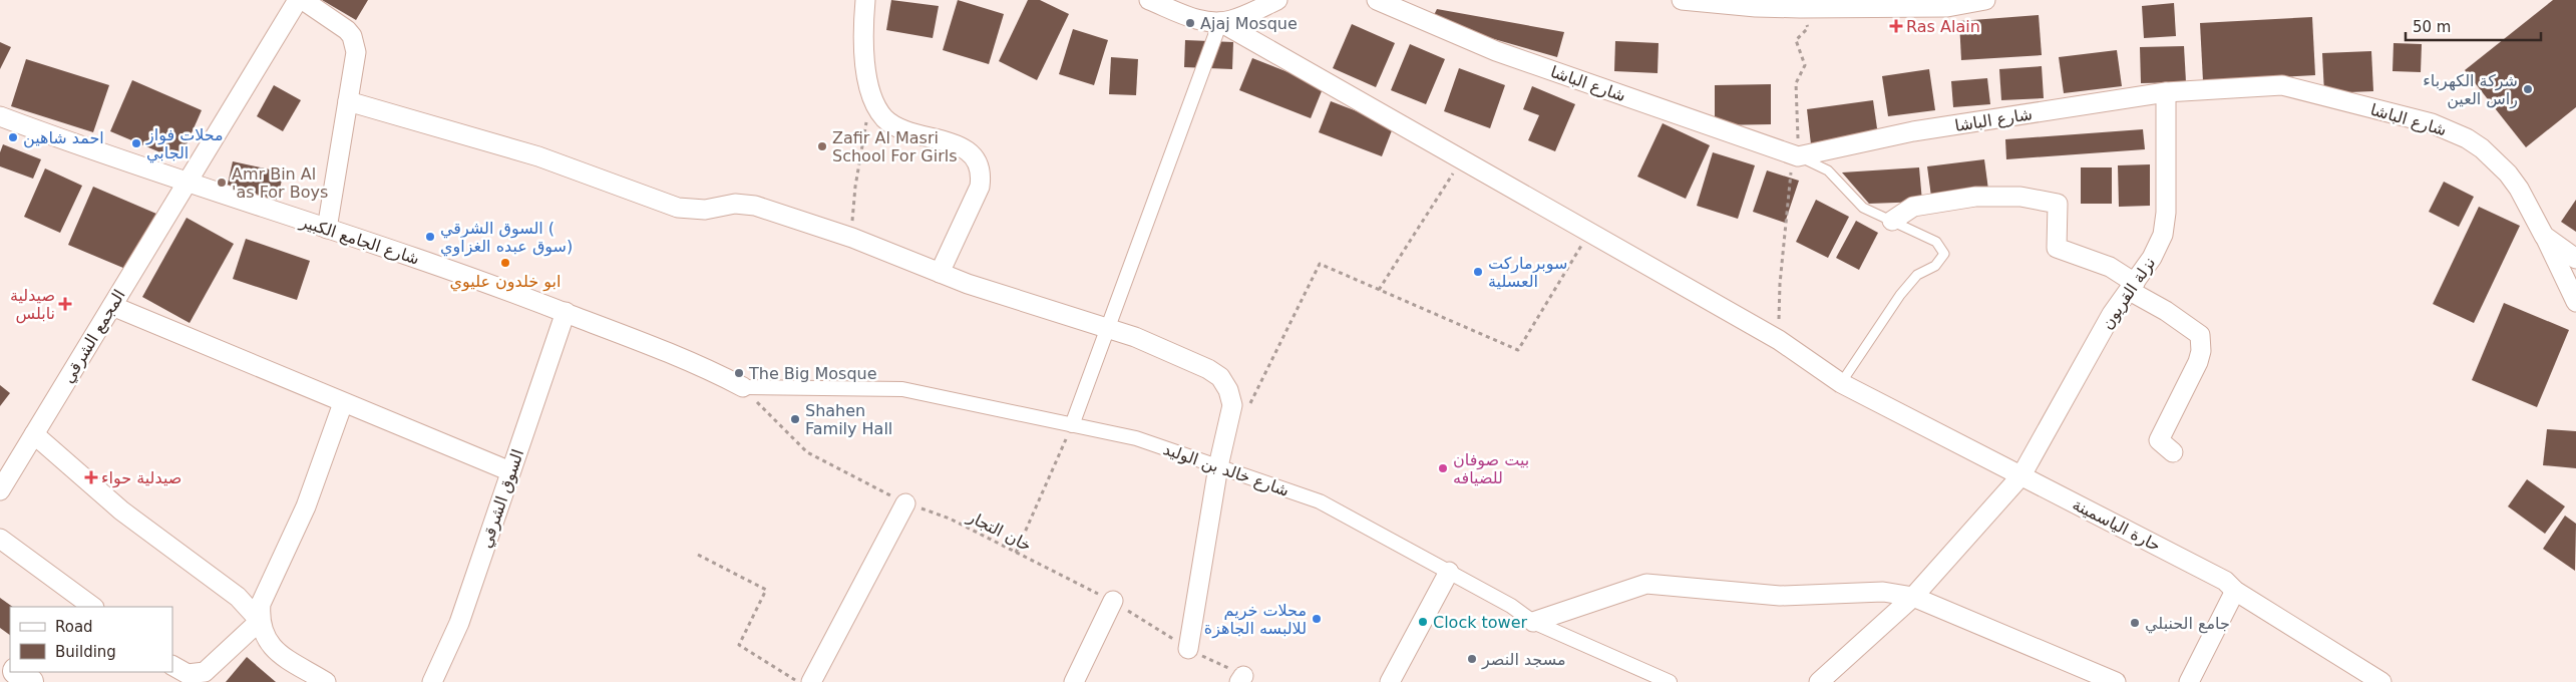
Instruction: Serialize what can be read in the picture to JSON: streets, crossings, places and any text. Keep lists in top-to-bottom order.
{
  "streets": {
    "street": [
      "شارع الباشا",
      "شارع الجامع الكبير",
      "نزلة القريون",
      "المجمع الشرقي",
      "شارع خالد بن الوليد",
      "السوق الشرقي",
      "حارة الياسمينة"
    ],
    "path": ["خان التجار"]
  },
  "crossings": [
    ["شارع الباشا", "نزلة القريون"],
    ["شارع الجامع الكبير", "المجمع الشرقي"],
    ["شارع الجامع الكبير", "شارع خالد بن الوليد"],
    ["شارع الجامع الكبير", "السوق الشرقي"],
    ["شارع الجامع الكبير", "خان التجار"],
    ["نزلة القريون", "حارة الياسمينة"],
    ["شارع خالد بن الوليد", "خان التجار"]
  ],
  "places": {
    "other": [
      "Ajaj Mosque",
      "شركة الكهرباء راس العين",
      "احمد شاهين",
      "محلات فواز الجابي",
      "Zafir Al Masri School For Girls",
      "Amr Bin Al 'as For Boys",
      "السوق الشرقي ( سوق عبده الغزاوي)",
      "ابو خلدون عليوي",
      "سوبرماركت العسلية",
      "The Big Mosque",
      "Shahen Family Hall",
      "بيت صوفان للضيافه",
      "محلات خريم للالبسه الجاهزة",
      "Clock tower",
      "جامع الحنبلي",
      "مسجد النصر"
    ],
    "health": ["Ras Alain", "صيدلية نابلس", "صيدلية حواء"]
  },
  "legend": ["Road", "Building"],
  "scale_bar": "50 m"
}
